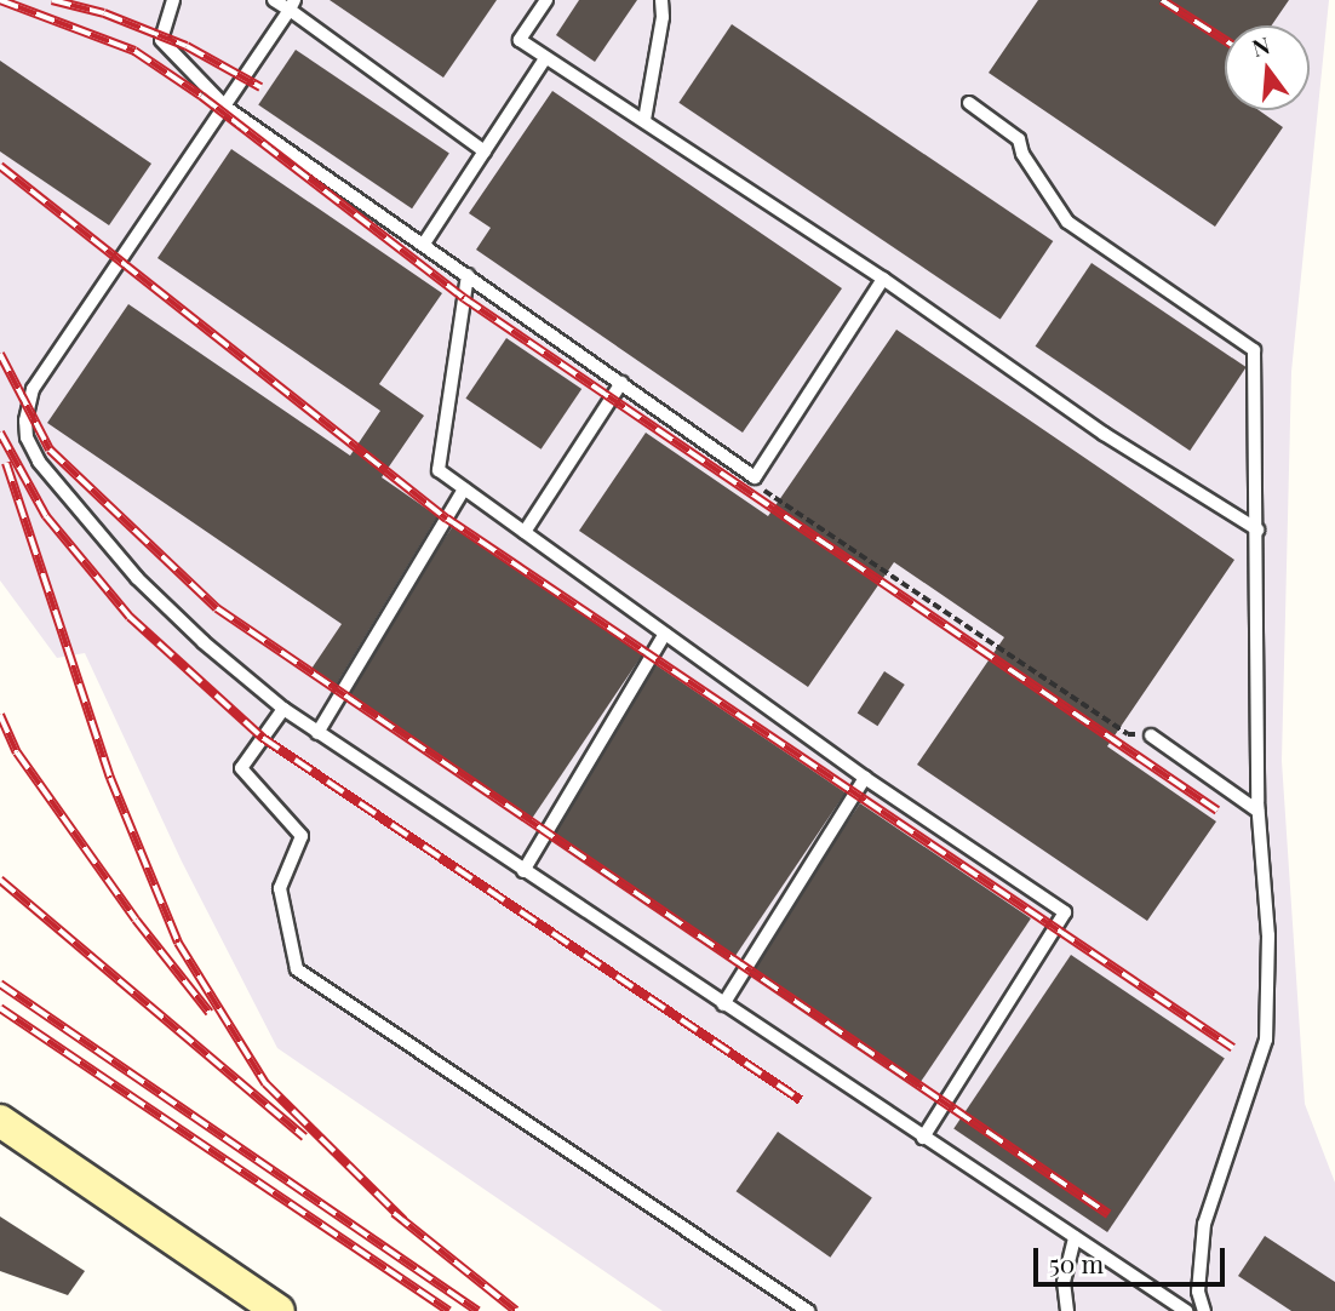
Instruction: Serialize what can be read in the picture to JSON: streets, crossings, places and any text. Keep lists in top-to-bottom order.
{
  "scale_bar": "50 m",
  "north": "top"
}
